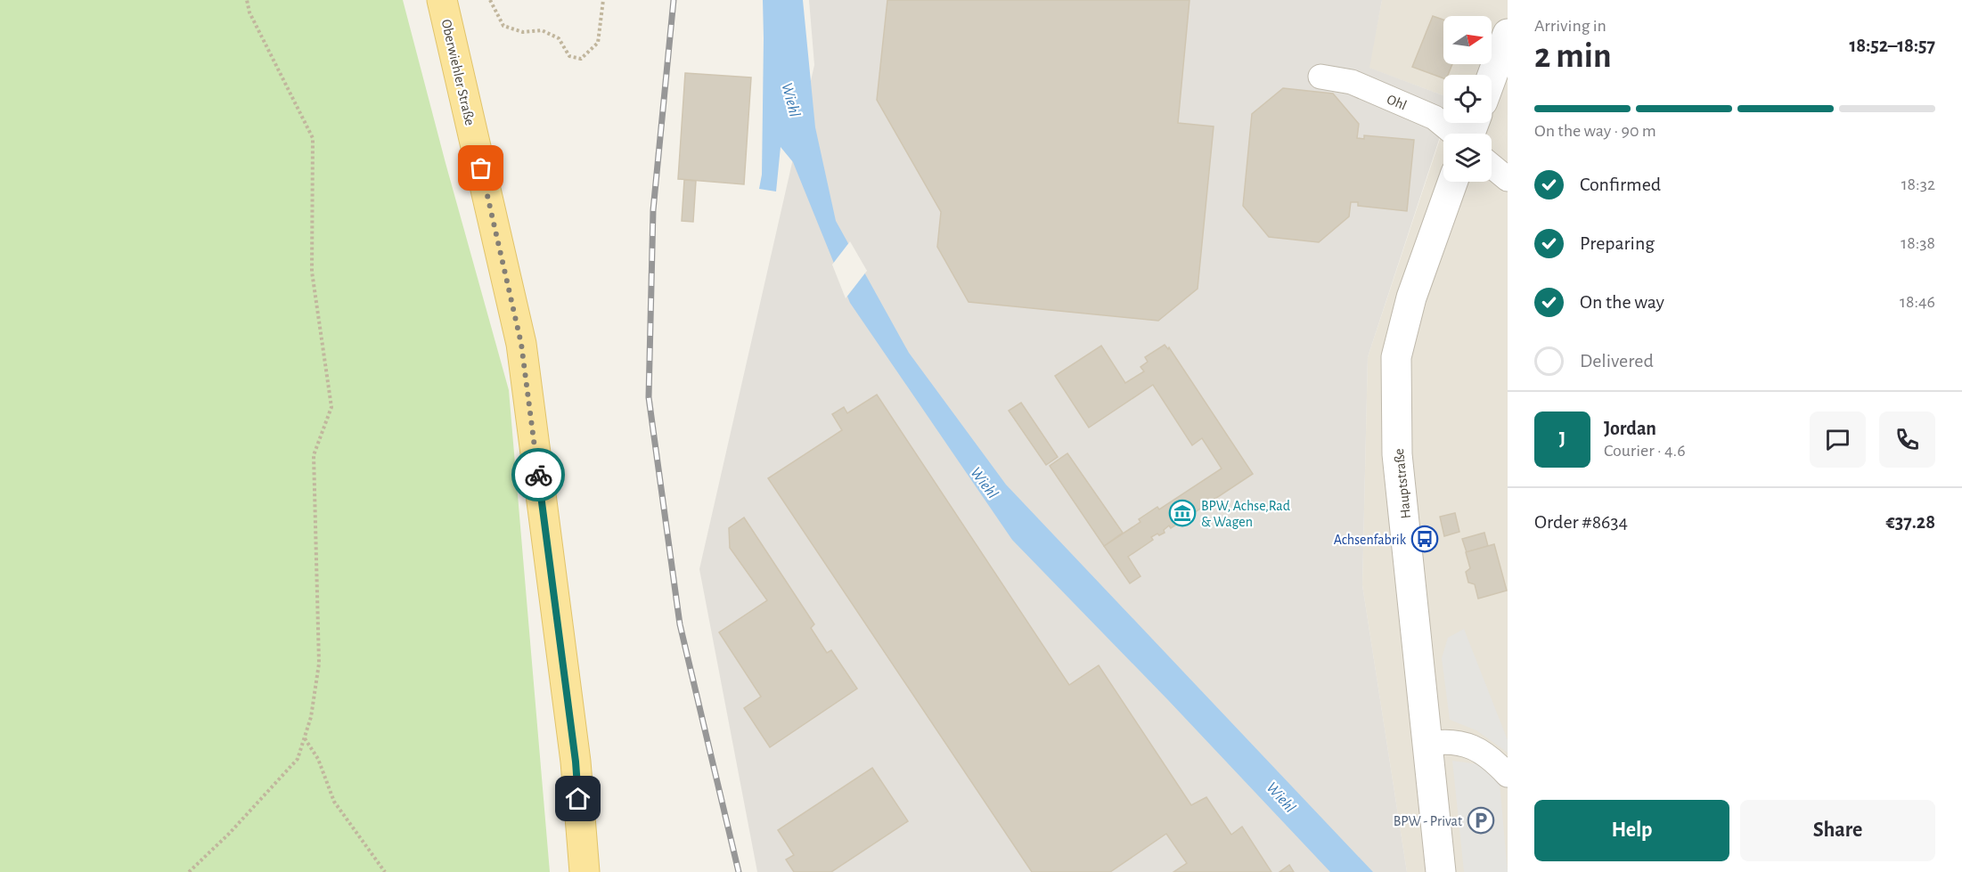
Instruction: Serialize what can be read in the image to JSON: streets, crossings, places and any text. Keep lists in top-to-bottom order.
{
  "streets": {
    "main road": ["Oberwiehler Straße"],
    "street": ["Ohl", "Hauptstraße"]
  },
  "water": ["Wiehl"],
  "places": {
    "museum": ["BPW, Achse,Rad & Wagen"],
    "bus stop": ["Achsenfabrik"],
    "parking": ["BPW - Privat"]
  },
  "north": "right",
  "page": {
    "heading": ["2 min", "Arriving in", "18:52–18:57"],
    "panel": [
      "Jordan",
      "Courier · 4.6",
      "Order #8634",
      "€37.28"
    ],
    "bar": "On the way · 90 m",
    "list": [
      ["Confirmed", "18:32"],
      ["Preparing", "18:38"],
      ["On the way", "18:46"],
      "Delivered"
    ],
    "round": "J",
    "buttons": ["Help", "Share"]
  }
}
